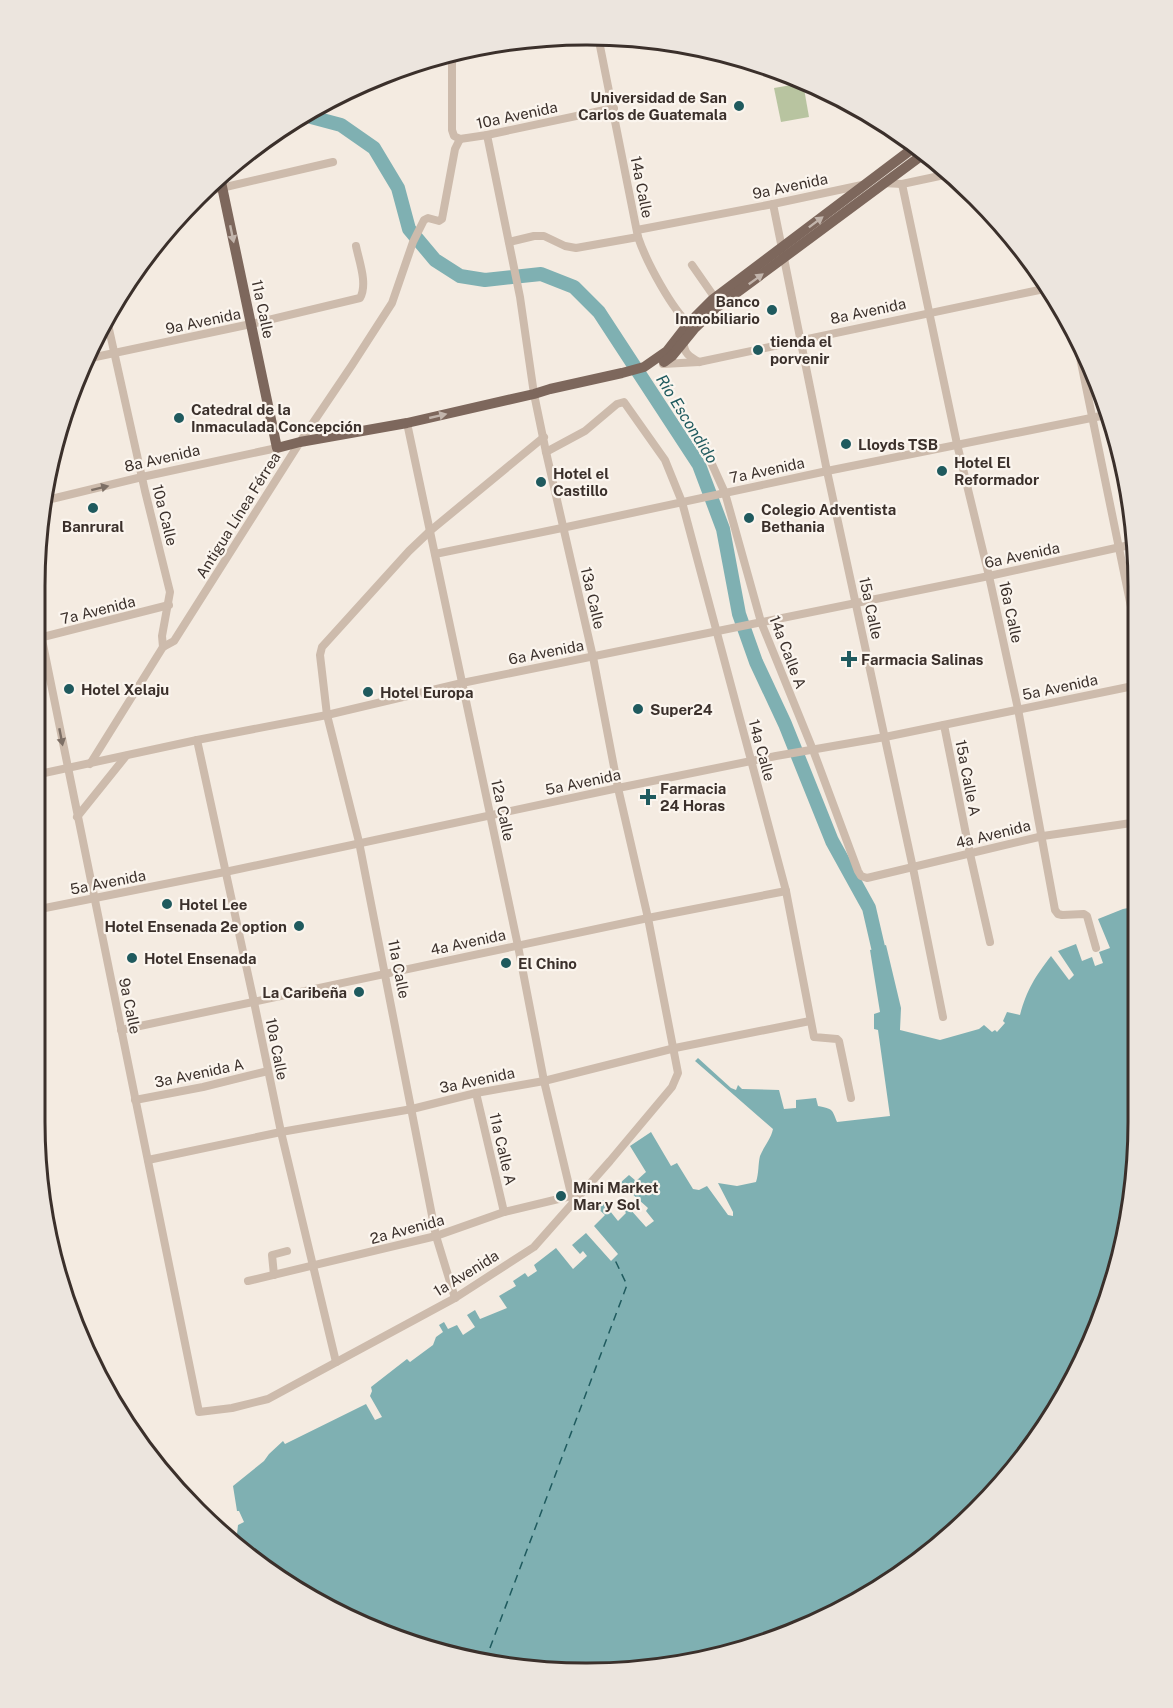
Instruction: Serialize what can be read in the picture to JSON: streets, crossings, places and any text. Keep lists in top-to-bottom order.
{
  "streets": {
    "main road": ["11a Calle", "8a Avenida"],
    "street": [
      "10a Avenida",
      "9a Avenida",
      "14a Calle",
      "7a Avenida",
      "10a Calle",
      "Antigua Línea Férrea",
      "6a Avenida",
      "13a Calle",
      "15a Calle",
      "16a Calle",
      "14a Calle A",
      "5a Avenida",
      "15a Calle A",
      "12a Calle",
      "4a Avenida",
      "9a Calle",
      "3a Avenida A",
      "3a Avenida",
      "11a Calle A",
      "2a Avenida",
      "1a Avenida"
    ]
  },
  "crossings": [
    ["10a Avenida", "14a Calle"],
    ["10a Avenida", "Antigua Línea Férrea"],
    ["10a Avenida", "13a Calle"],
    ["9a Avenida", "14a Calle"],
    ["9a Avenida", "11a Calle"],
    ["9a Avenida", "10a Calle"],
    ["9a Avenida", "13a Calle"],
    ["9a Avenida", "15a Calle"],
    ["9a Avenida", "16a Calle"],
    ["14a Calle", "8a Avenida"],
    ["14a Calle", "7a Avenida"],
    ["14a Calle", "6a Avenida"],
    ["14a Calle", "13a Calle"],
    ["14a Calle", "5a Avenida"],
    ["14a Calle", "4a Avenida"],
    ["14a Calle", "3a Avenida"],
    ["11a Calle", "8a Avenida"],
    ["11a Calle", "6a Avenida"],
    ["11a Calle", "5a Avenida"],
    ["11a Calle", "12a Calle"],
    ["11a Calle", "4a Avenida"],
    ["11a Calle", "3a Avenida"],
    ["11a Calle", "2a Avenida"],
    ["11a Calle", "1a Avenida"],
    ["8a Avenida", "10a Calle"],
    ["8a Avenida", "Antigua Línea Férrea"],
    ["8a Avenida", "13a Calle"],
    ["8a Avenida", "15a Calle"],
    ["8a Avenida", "16a Calle"],
    ["8a Avenida", "12a Calle"],
    ["7a Avenida", "10a Calle"],
    ["7a Avenida", "13a Calle"],
    ["7a Avenida", "15a Calle"],
    ["7a Avenida", "16a Calle"],
    ["7a Avenida", "14a Calle A"],
    ["7a Avenida", "12a Calle"],
    ["10a Calle", "Antigua Línea Férrea"],
    ["10a Calle", "6a Avenida"],
    ["10a Calle", "5a Avenida"],
    ["10a Calle", "4a Avenida"],
    ["10a Calle", "3a Avenida A"],
    ["10a Calle", "3a Avenida"],
    ["10a Calle", "2a Avenida"],
    ["10a Calle", "1a Avenida"],
    ["Antigua Línea Férrea", "6a Avenida"],
    ["6a Avenida", "13a Calle"],
    ["6a Avenida", "15a Calle"],
    ["6a Avenida", "16a Calle"],
    ["6a Avenida", "14a Calle A"],
    ["6a Avenida", "12a Calle"],
    ["6a Avenida", "9a Calle"],
    ["13a Calle", "5a Avenida"],
    ["13a Calle", "4a Avenida"],
    ["13a Calle", "3a Avenida"],
    ["13a Calle", "1a Avenida"],
    ["15a Calle", "5a Avenida"],
    ["15a Calle", "4a Avenida"],
    ["16a Calle", "5a Avenida"],
    ["16a Calle", "4a Avenida"],
    ["14a Calle A", "5a Avenida"],
    ["14a Calle A", "4a Avenida"],
    ["5a Avenida", "15a Calle A"],
    ["5a Avenida", "12a Calle"],
    ["5a Avenida", "9a Calle"],
    ["15a Calle A", "4a Avenida"],
    ["12a Calle", "4a Avenida"],
    ["12a Calle", "3a Avenida"],
    ["12a Calle", "2a Avenida"],
    ["12a Calle", "1a Avenida"],
    ["4a Avenida", "9a Calle"],
    ["9a Calle", "3a Avenida A"],
    ["9a Calle", "3a Avenida"],
    ["9a Calle", "1a Avenida"],
    ["3a Avenida", "11a Calle A"],
    ["11a Calle A", "2a Avenida"],
    ["2a Avenida", "1a Avenida"]
  ],
  "water": ["Río Escondido"],
  "places": {
    "other": [
      "Universidad de San Carlos de Guatemala",
      "Banco Inmobiliario",
      "tienda el porvenir",
      "Catedral de la Inmaculada Concepción",
      "Lloyds TSB",
      "Hotel El Reformador",
      "Hotel el Castillo",
      "Banrural",
      "Colegio Adventista Bethania",
      "Hotel Xelaju",
      "Hotel Europa",
      "Super24",
      "Hotel Lee",
      "Hotel Ensenada 2e option",
      "Hotel Ensenada",
      "El Chino",
      "La Caribeña",
      "Mini Market Mar y Sol"
    ],
    "health": ["Farmacia Salinas", "Farmacia 24 Horas"]
  }
}
